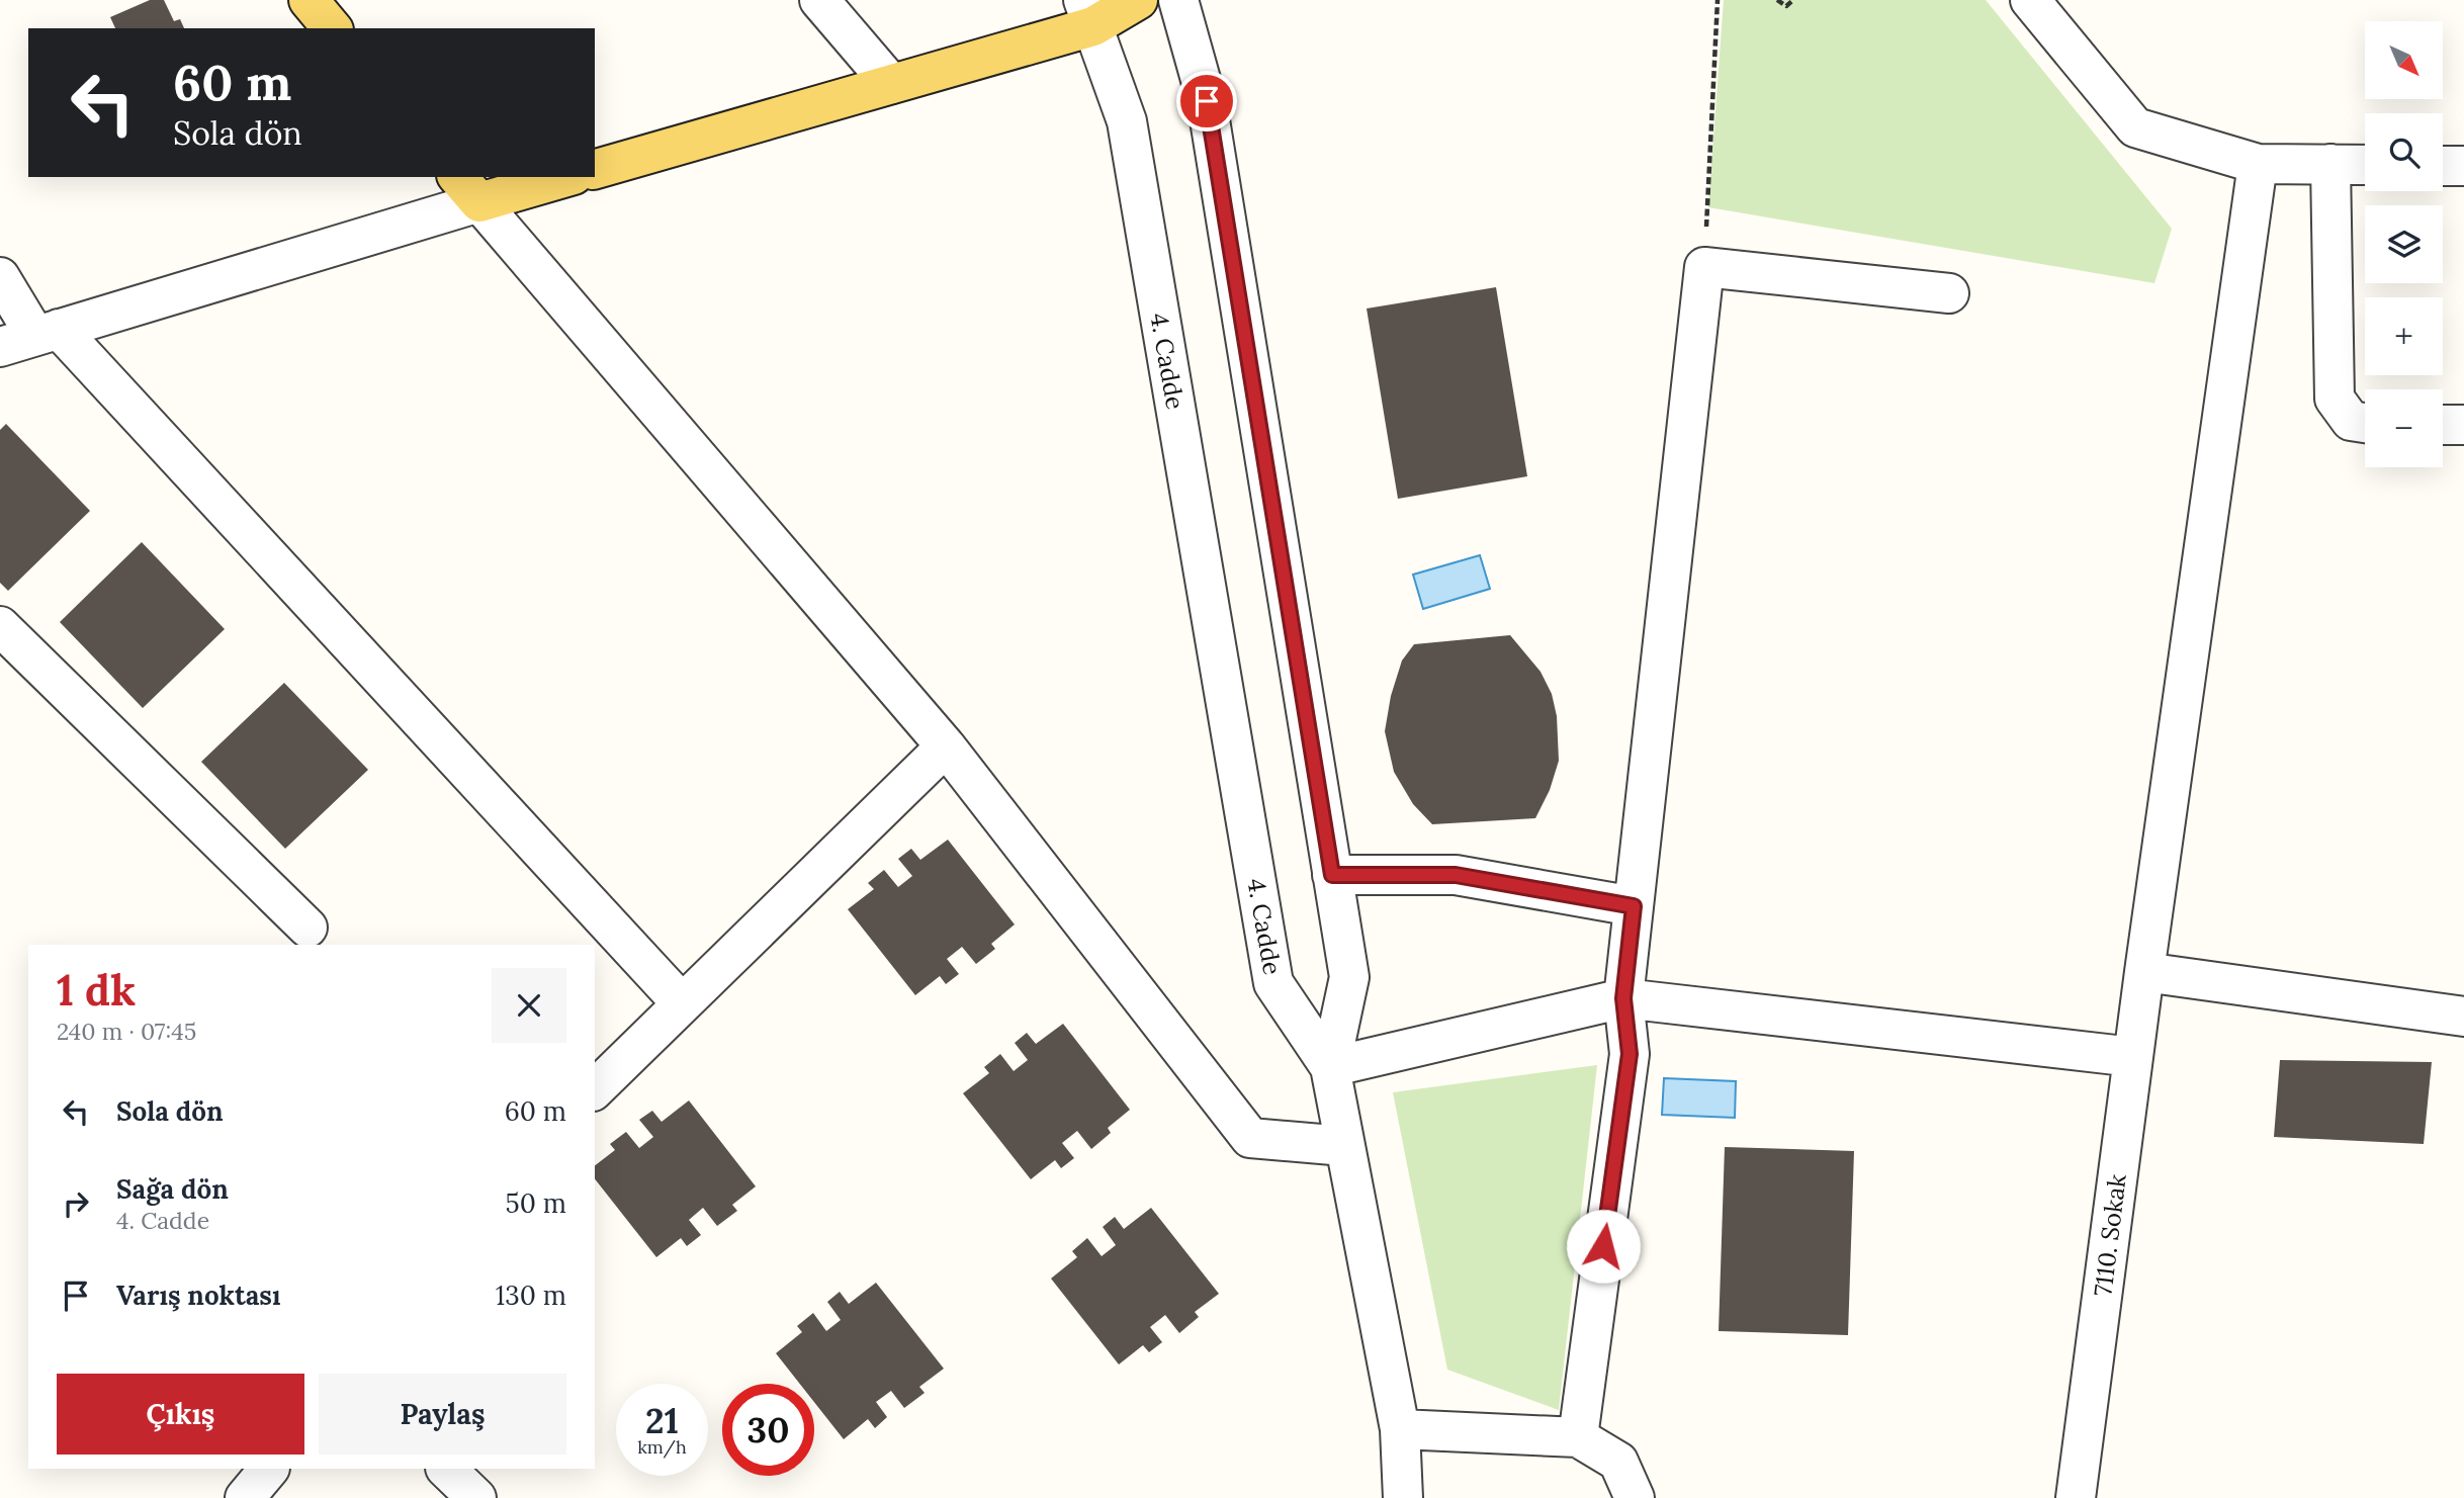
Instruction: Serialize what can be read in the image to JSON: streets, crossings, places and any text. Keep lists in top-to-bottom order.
{
  "streets": {
    "street": ["4. Cadde", "7110. Sokak"]
  },
  "north": "bottom right",
  "page": {
    "map_buttons": ["+", "−"],
    "turn": ["60 m", "Sola dön"],
    "heading": ["1 dk", "240 m · 07:45"],
    "list": [
      {
        "name": "Sola dön",
        "value": "60 m"
      },
      {
        "name": "Sağa dön",
        "note": "4. Cadde",
        "value": "50 m"
      },
      {
        "name": "Varış noktası",
        "value": "130 m"
      }
    ],
    "buttons": ["Çıkış", "Paylaş"],
    "speed": "21 km/h",
    "limit": "30"
  }
}
